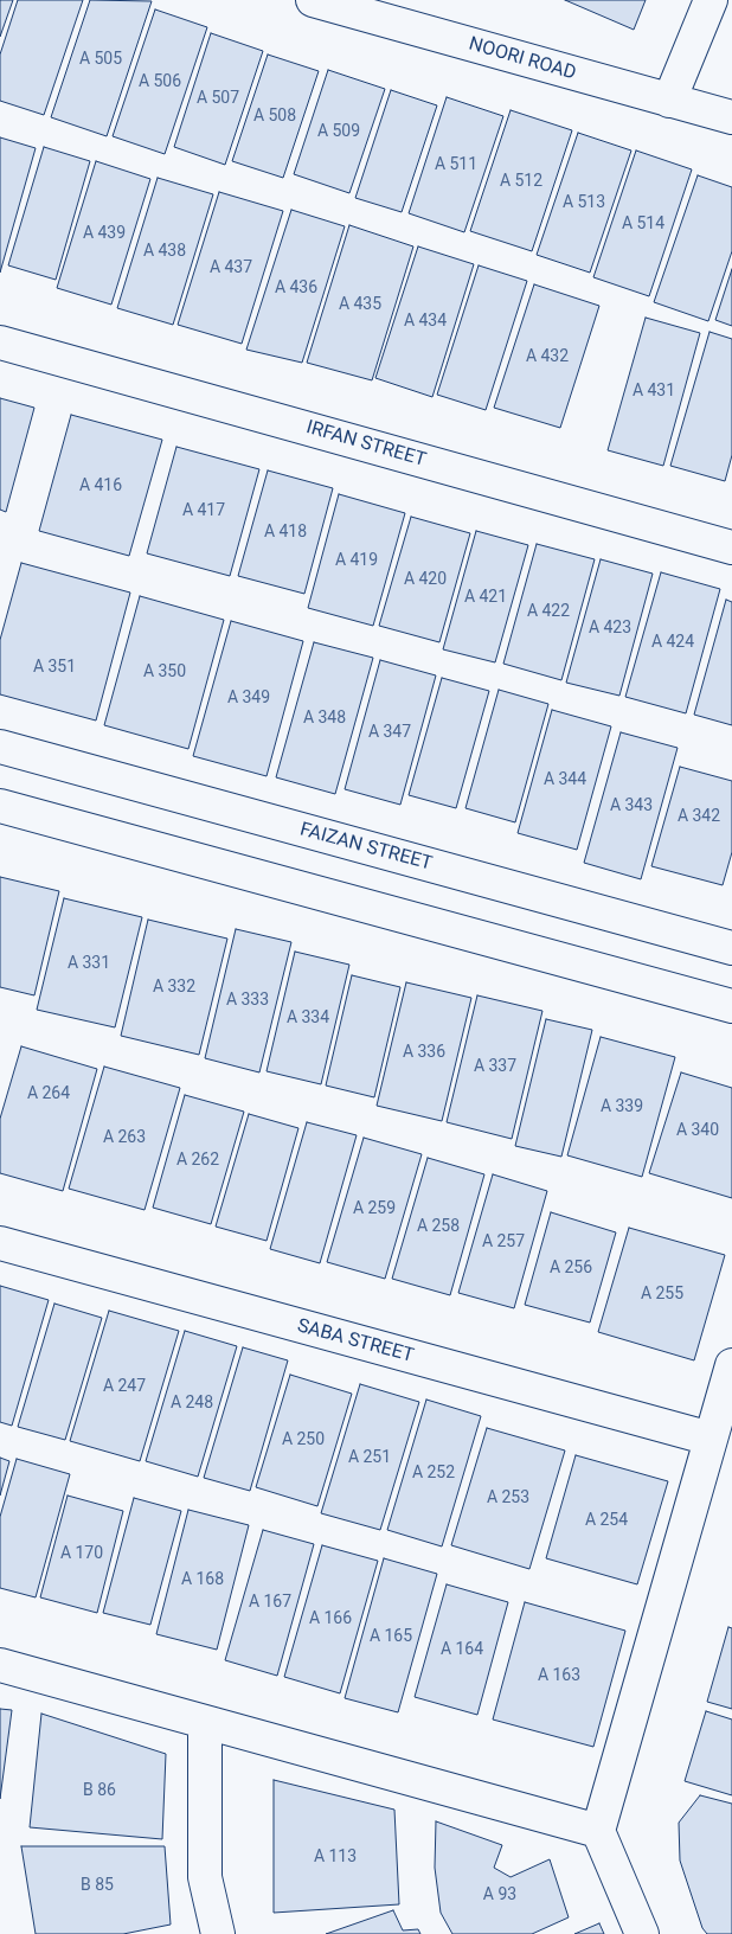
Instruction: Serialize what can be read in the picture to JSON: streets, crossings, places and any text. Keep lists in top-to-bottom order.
{
  "streets": {
    "street": [
      "NOORI ROAD",
      "IRFAN STREET",
      "FAIZAN STREET",
      "SABA STREET"
    ]
  },
  "house_numbers": [
    "A 505",
    "A 506",
    "A 507",
    "A 508",
    "A 509",
    "A 511",
    "A 512",
    "A 513",
    "A 514",
    "A 439",
    "A 438",
    "A 437",
    "A 436",
    "A 435",
    "A 434",
    "A 432",
    "A 431",
    "A 416",
    "A 417",
    "A 418",
    "A 419",
    "A 420",
    "A 421",
    "A 422",
    "A 423",
    "A 424",
    "A 351",
    "A 350",
    "A 349",
    "A 348",
    "A 347",
    "A 344",
    "A 343",
    "A 342",
    "A 331",
    "A 332",
    "A 333",
    "A 334",
    "A 336",
    "A 337",
    "A 264",
    "A 339",
    "A 340",
    "A 263",
    "A 262",
    "A 259",
    "A 258",
    "A 257",
    "A 256",
    "A 255",
    "A 247",
    "A 248",
    "A 250",
    "A 251",
    "A 252",
    "A 253",
    "A 254",
    "A 170",
    "A 168",
    "A 167",
    "A 166",
    "A 165",
    "A 164",
    "A 163",
    "B 86",
    "A 113",
    "B 85",
    "A 93"
  ]
}
